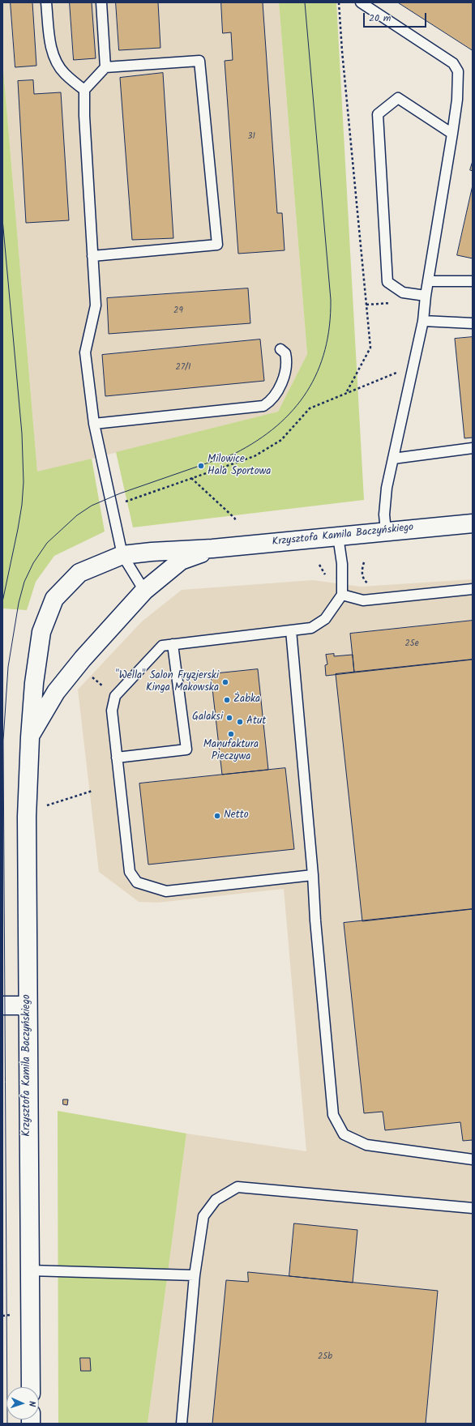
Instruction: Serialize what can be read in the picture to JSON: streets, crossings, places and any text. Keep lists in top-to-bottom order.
{
  "streets": {
    "street": ["Krzysztofa Kamila Baczyńskiego"]
  },
  "places": [
    "Milowice Hala Sportowa",
    "\"Wella\" Salon Fryzjerski Kinga Makowska",
    "Żabka",
    "Galaksi",
    "Atut",
    "Manufaktura Pieczywa",
    "Netto"
  ],
  "house_numbers": [
    "31",
    "29",
    "27/I",
    "25e",
    "25b"
  ],
  "scale_bar": "20 m",
  "north": "right"
}
